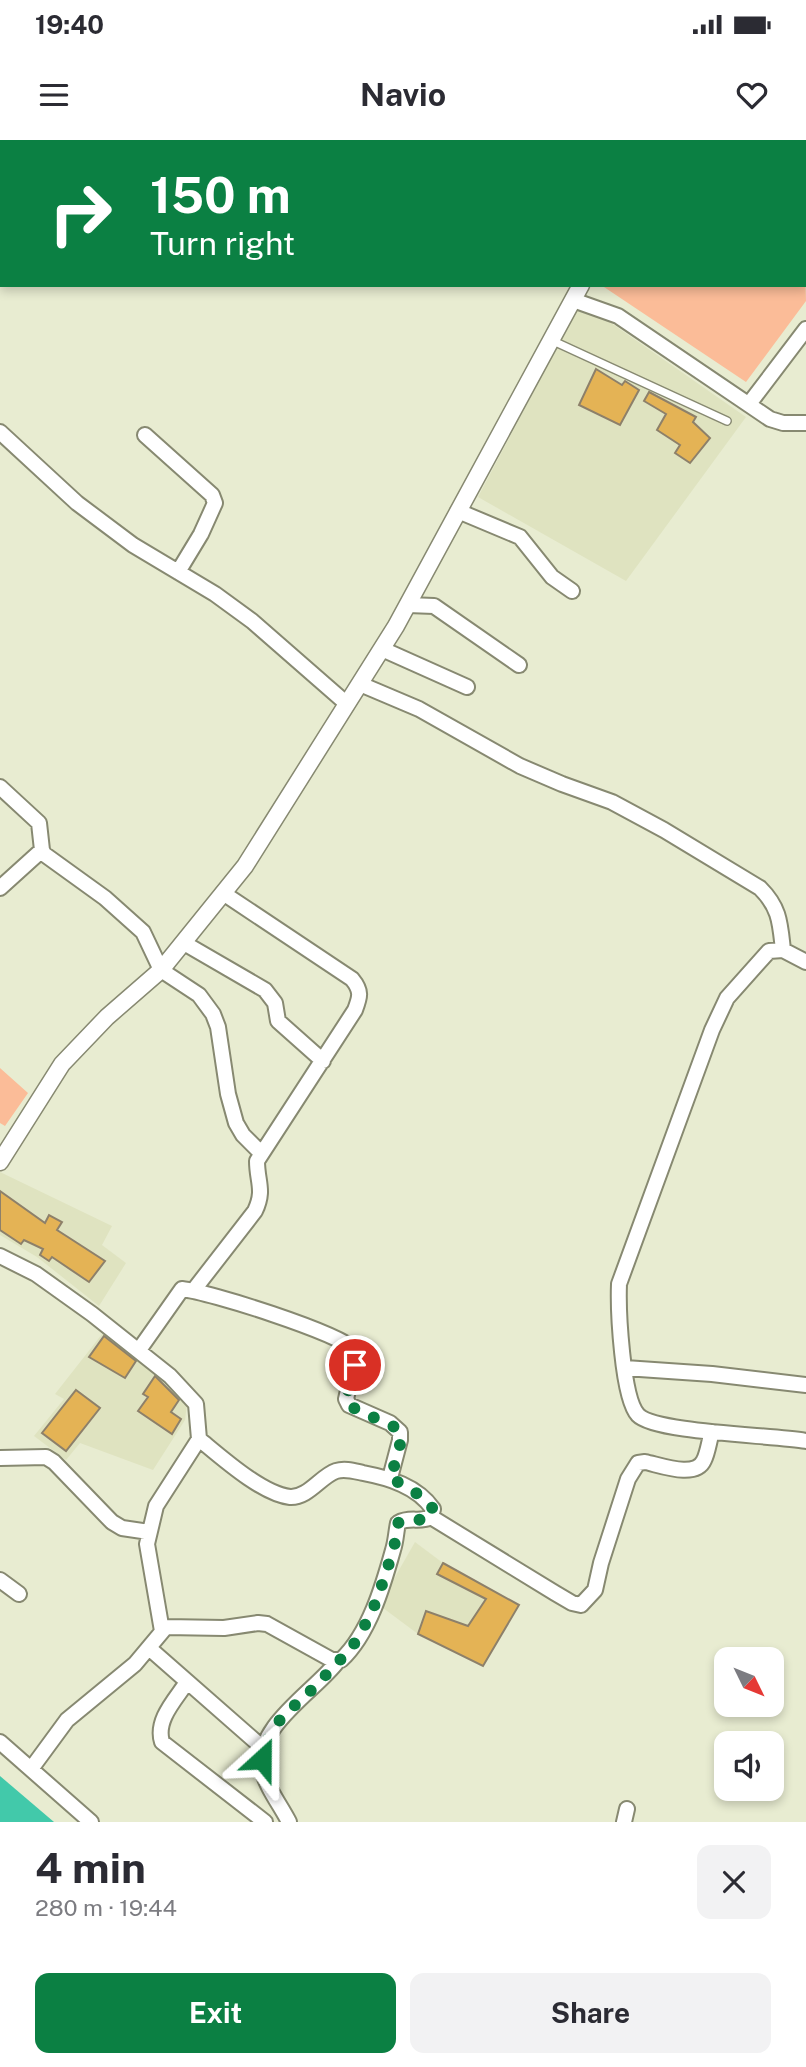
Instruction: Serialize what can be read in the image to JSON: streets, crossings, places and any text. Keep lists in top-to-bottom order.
{
  "north": "bottom right",
  "page": {
    "status": "19:40",
    "header": "Navio",
    "turn": ["150 m", "Turn right"],
    "heading": ["4 min", "280 m · 19:44"],
    "buttons": ["Exit", "Share"]
  }
}
